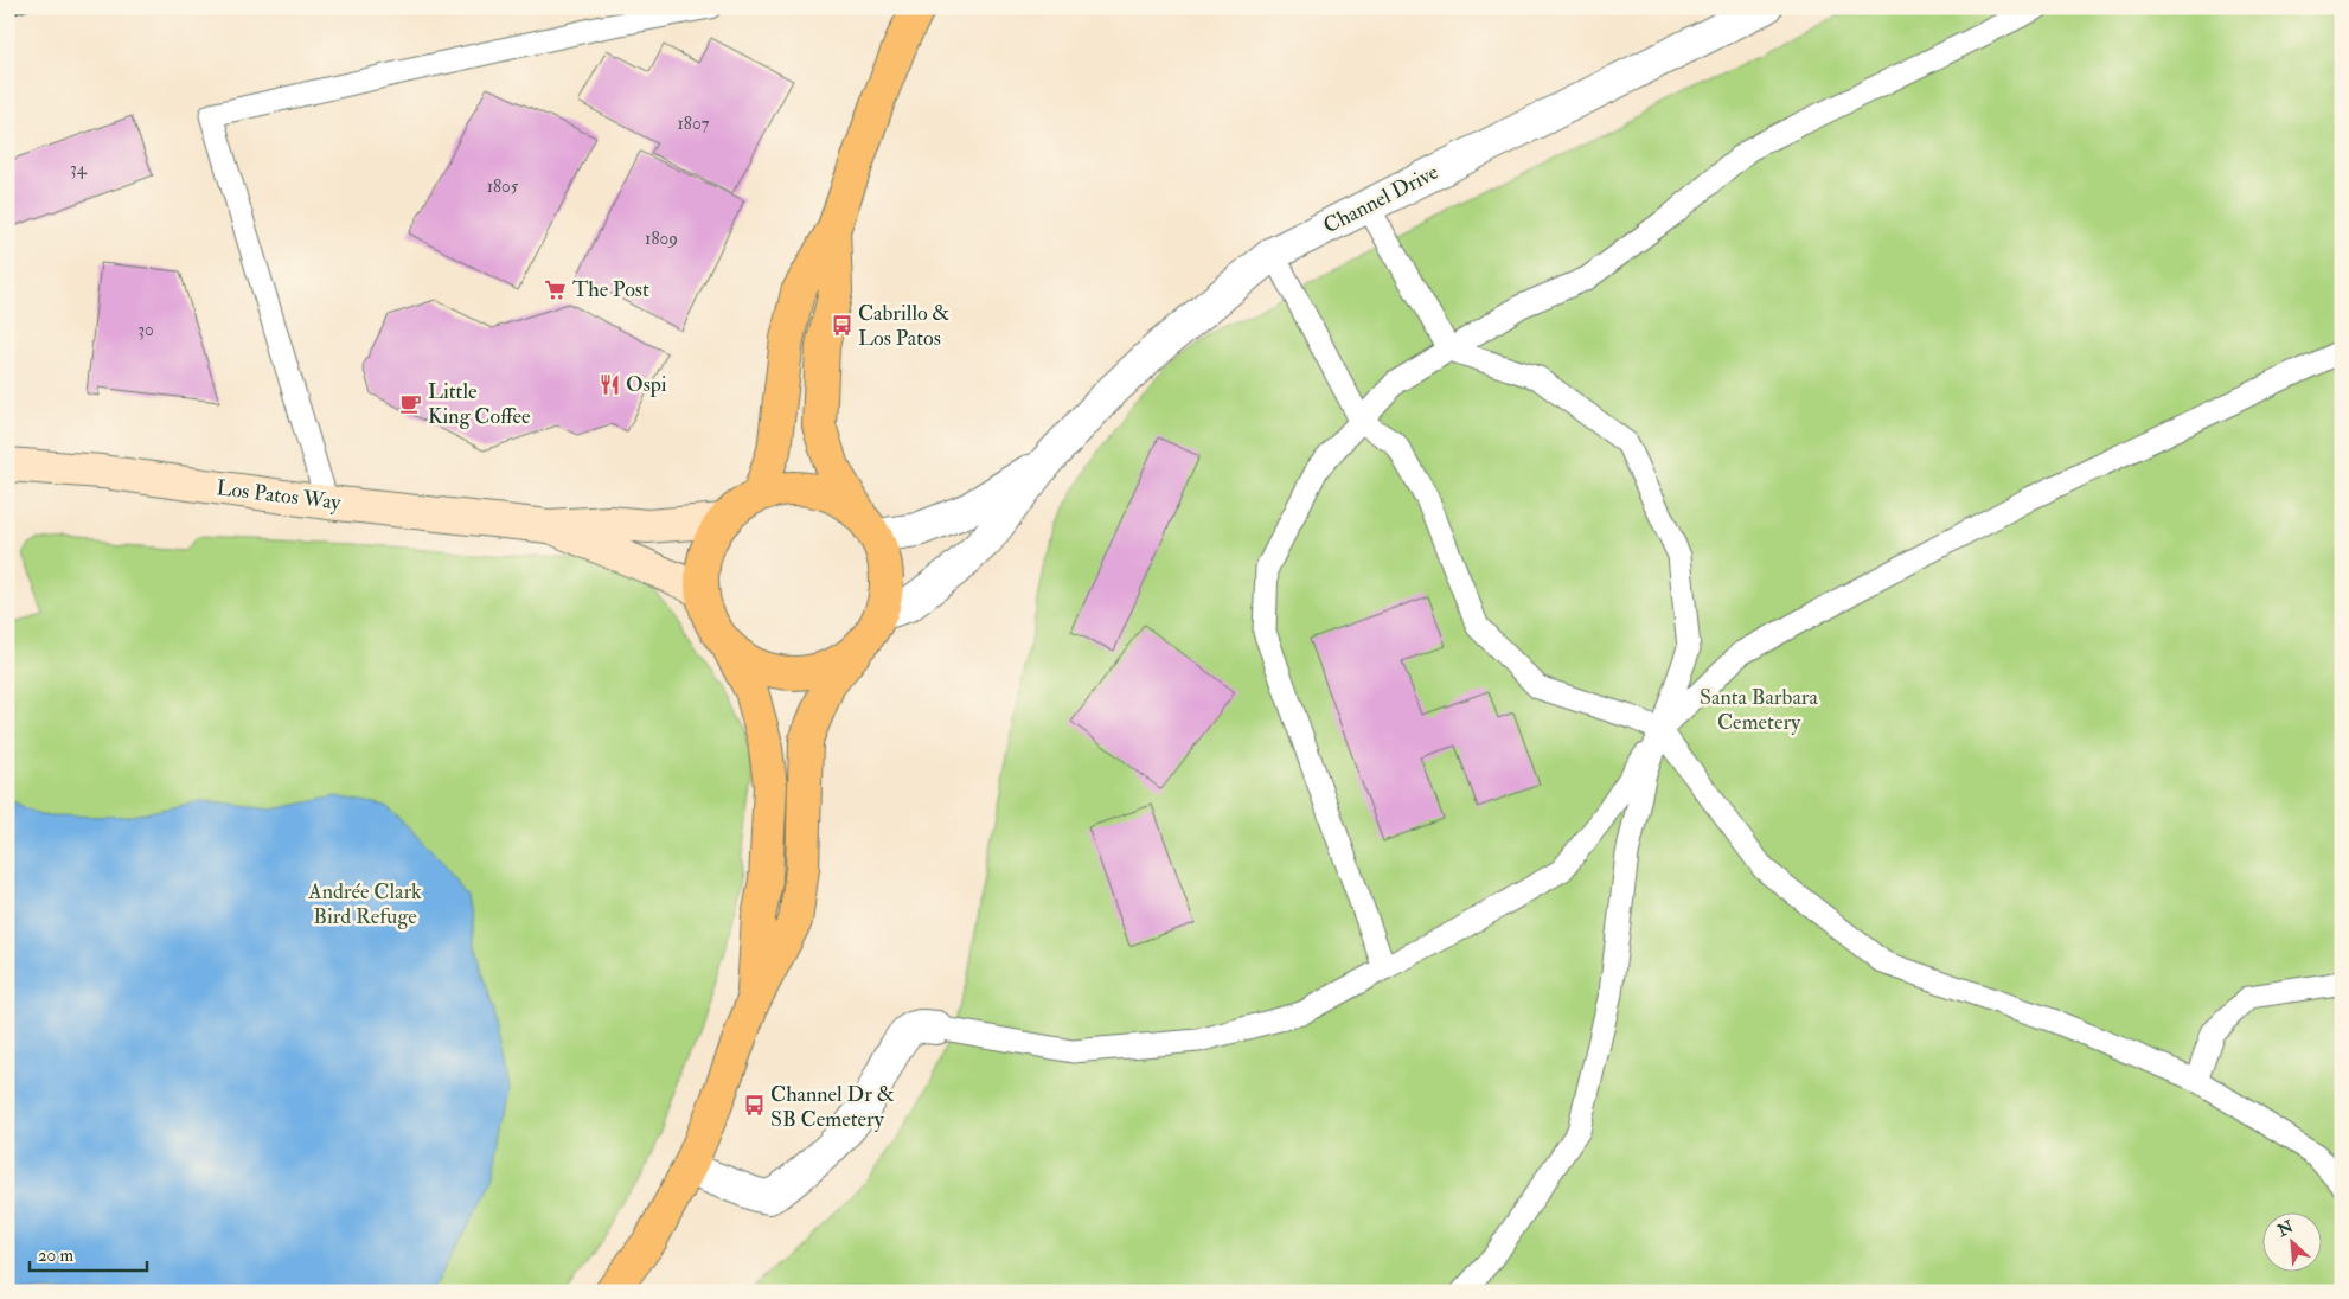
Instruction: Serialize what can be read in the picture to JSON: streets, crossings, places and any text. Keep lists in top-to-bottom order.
{
  "streets": {
    "main road": ["Los Patos Way"],
    "street": ["Channel Drive"]
  },
  "crossings": [
    ["Channel Drive", "Los Patos Way"]
  ],
  "parks": ["Santa Barbara Cemetery", "Andrée Clark Bird Refuge"],
  "places": {
    "supermarket": ["The Post"],
    "bus stop": ["Cabrillo & Los Patos", "Channel Dr & SB Cemetery"],
    "restaurant": ["Ospi"],
    "cafe": ["Little King Coffee"]
  },
  "house_numbers": [
    "1807",
    "34",
    "1805",
    "1809",
    "30"
  ],
  "scale_bar": "20 m",
  "north": "top left"
}
